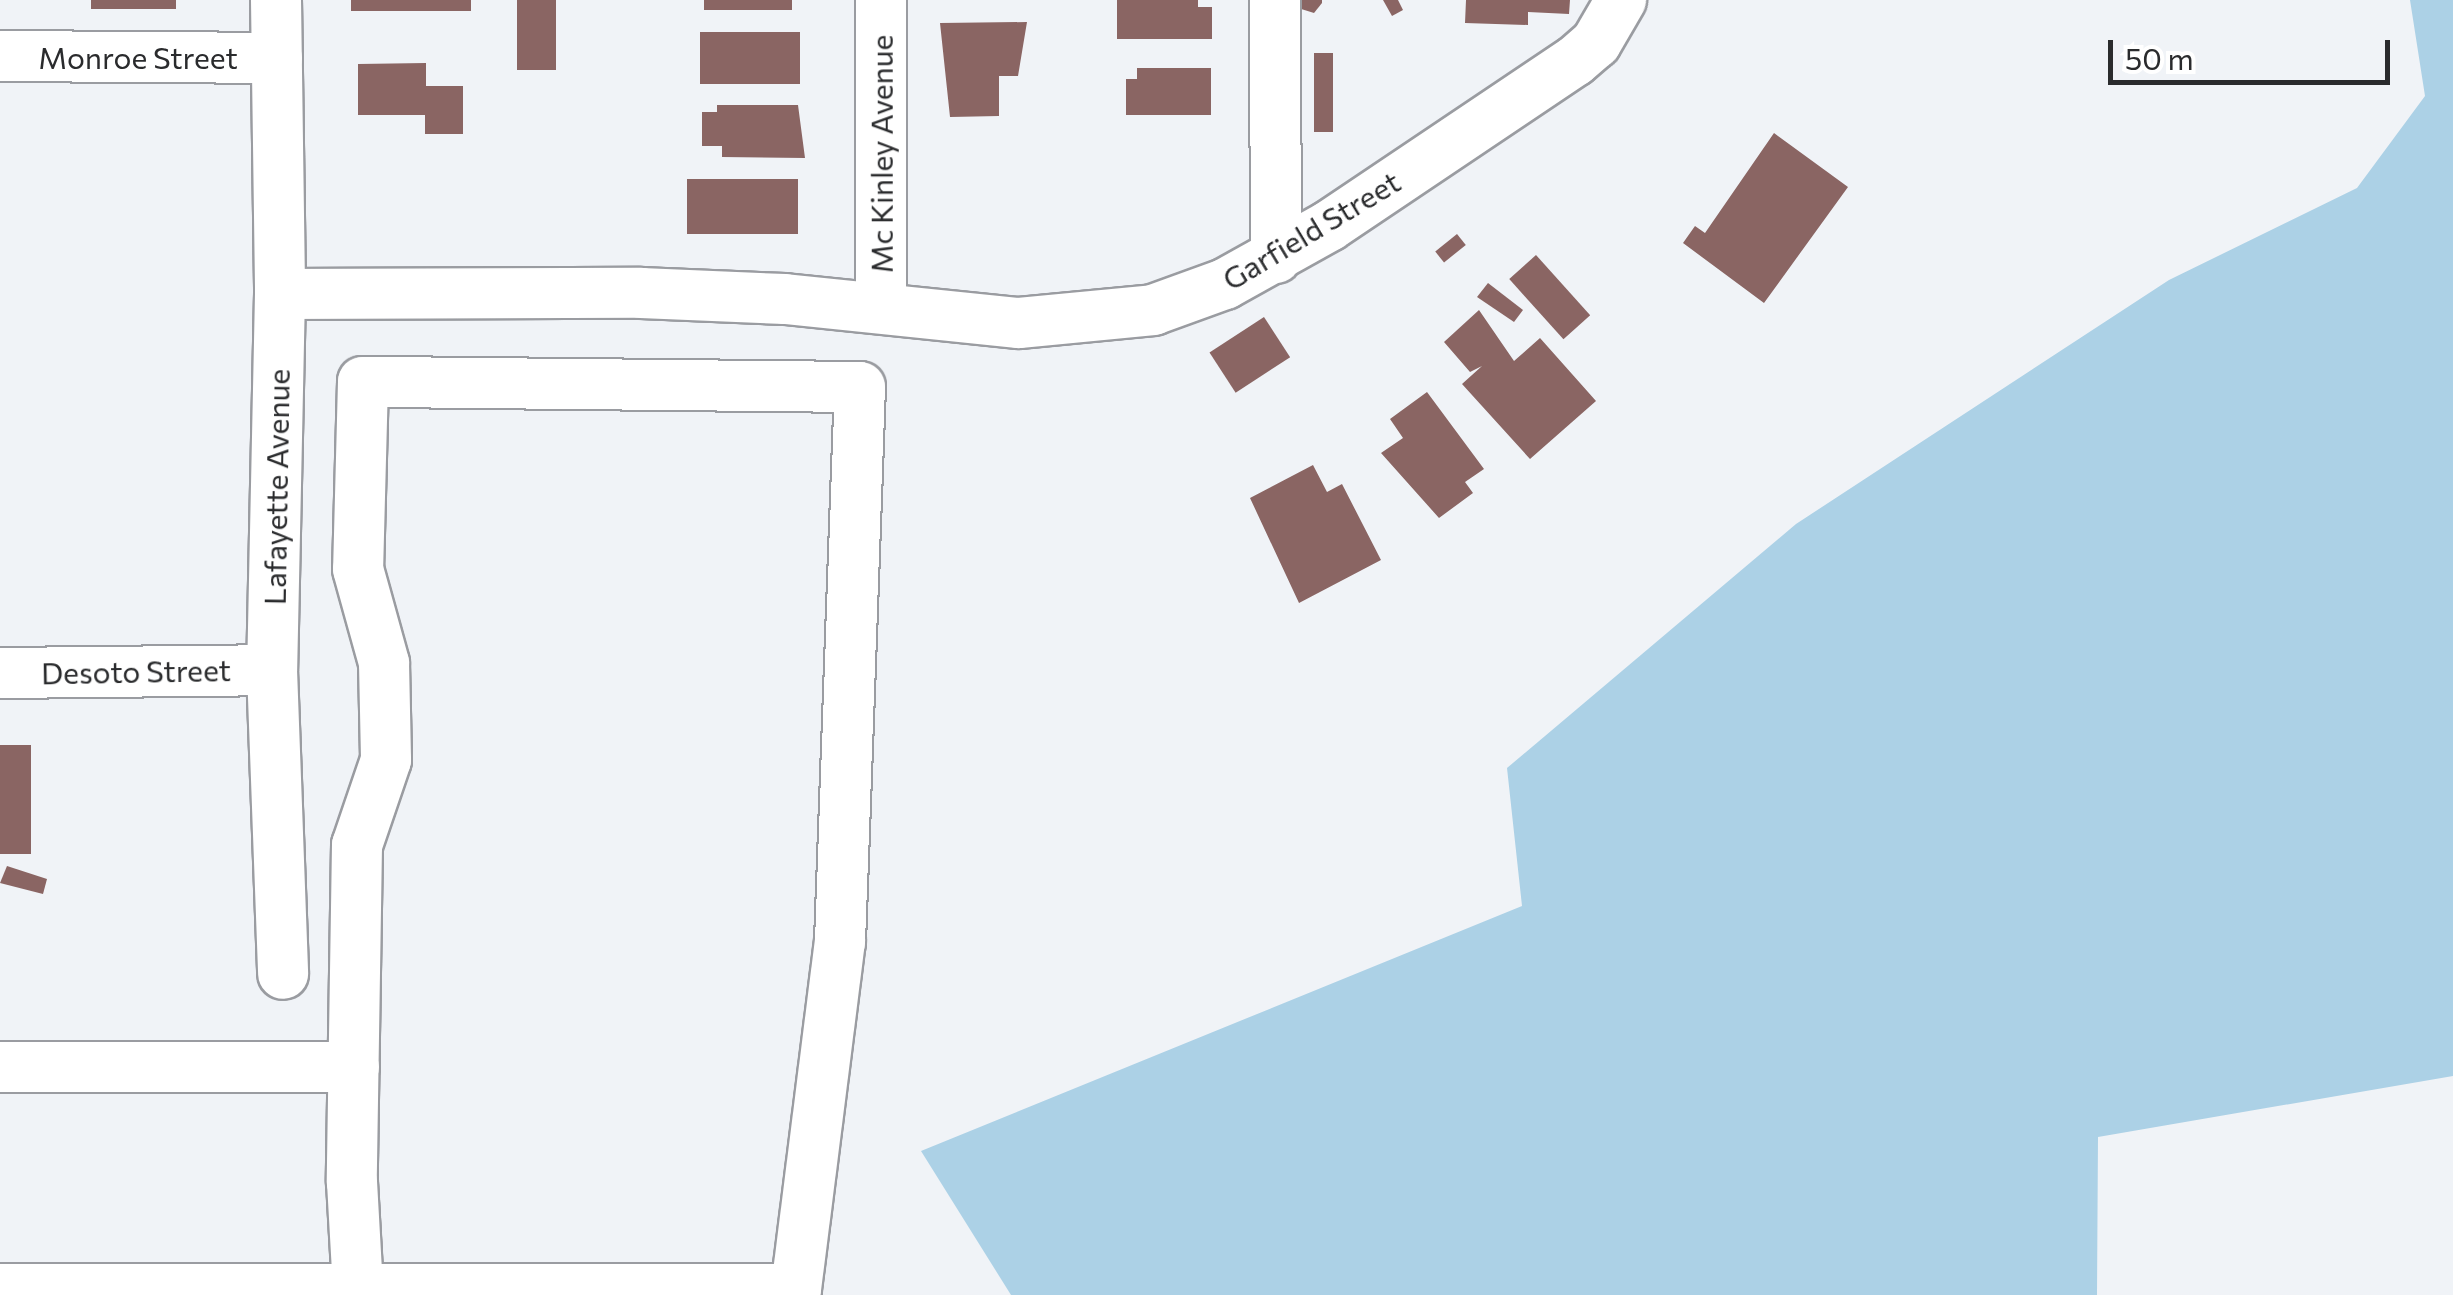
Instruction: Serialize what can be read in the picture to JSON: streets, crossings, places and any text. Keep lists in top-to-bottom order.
{
  "streets": {
    "street": [
      "Monroe Street",
      "Mc Kinley Avenue",
      "Garfield Street",
      "Lafayette Avenue",
      "Desoto Street"
    ]
  },
  "crossings": [
    ["Monroe Street", "Lafayette Avenue"],
    ["Mc Kinley Avenue", "Garfield Street"],
    ["Garfield Street", "Lafayette Avenue"],
    ["Lafayette Avenue", "Desoto Street"]
  ],
  "scale_bar": "50 m"
}
